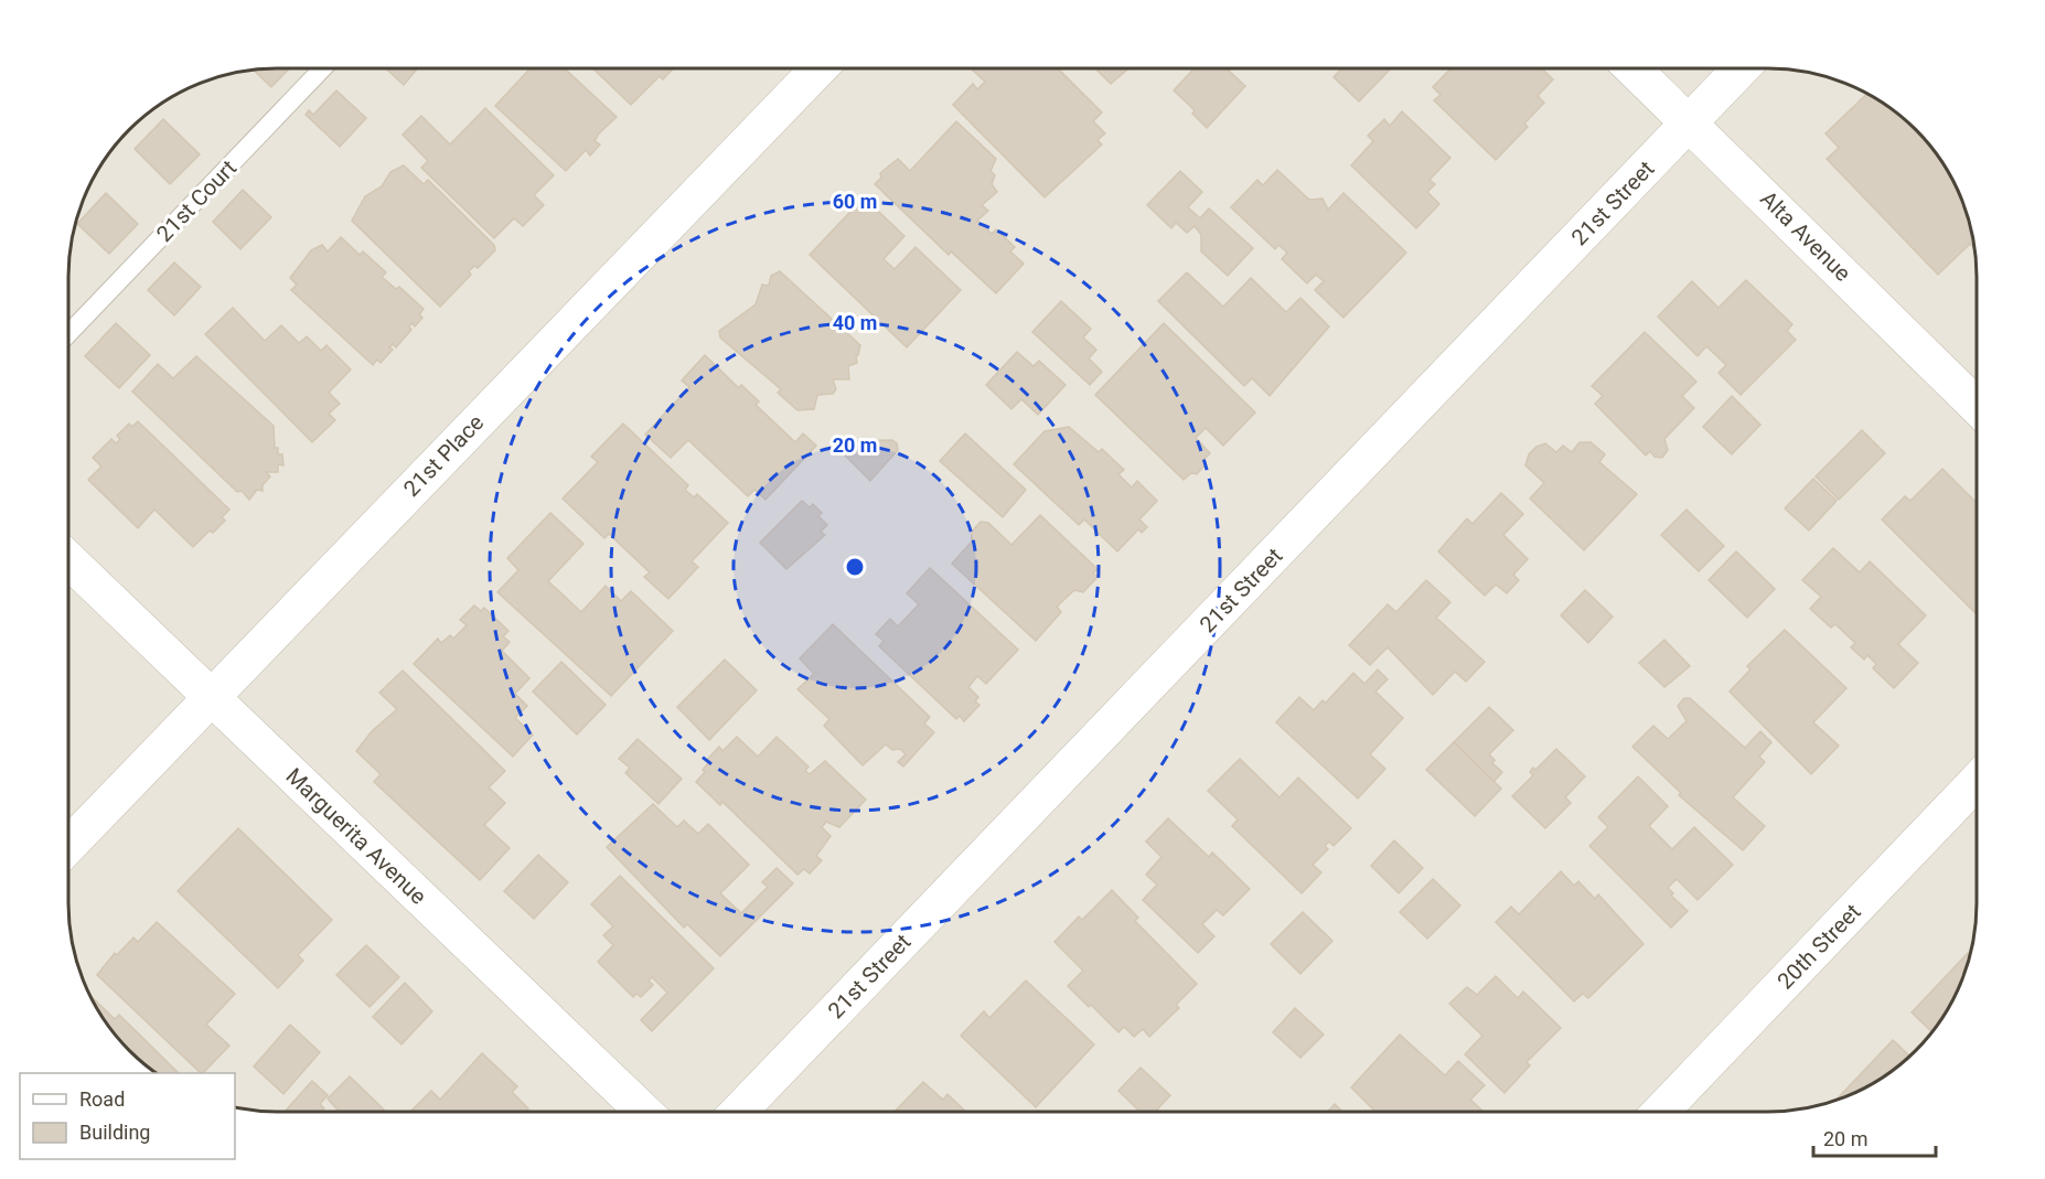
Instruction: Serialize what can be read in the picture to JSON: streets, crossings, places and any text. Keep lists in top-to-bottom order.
{
  "streets": {
    "street": [
      "21st Street",
      "Alta Avenue",
      "21st Place",
      "Marguerita Avenue",
      "20th Street"
    ],
    "lane": ["21st Court"]
  },
  "crossings": [
    ["21st Street", "Alta Avenue"],
    ["21st Place", "Marguerita Avenue"]
  ],
  "legend": ["Road", "Building"],
  "scale_bar": "20 m",
  "rings": ["60 m", "40 m", "20 m"]
}
